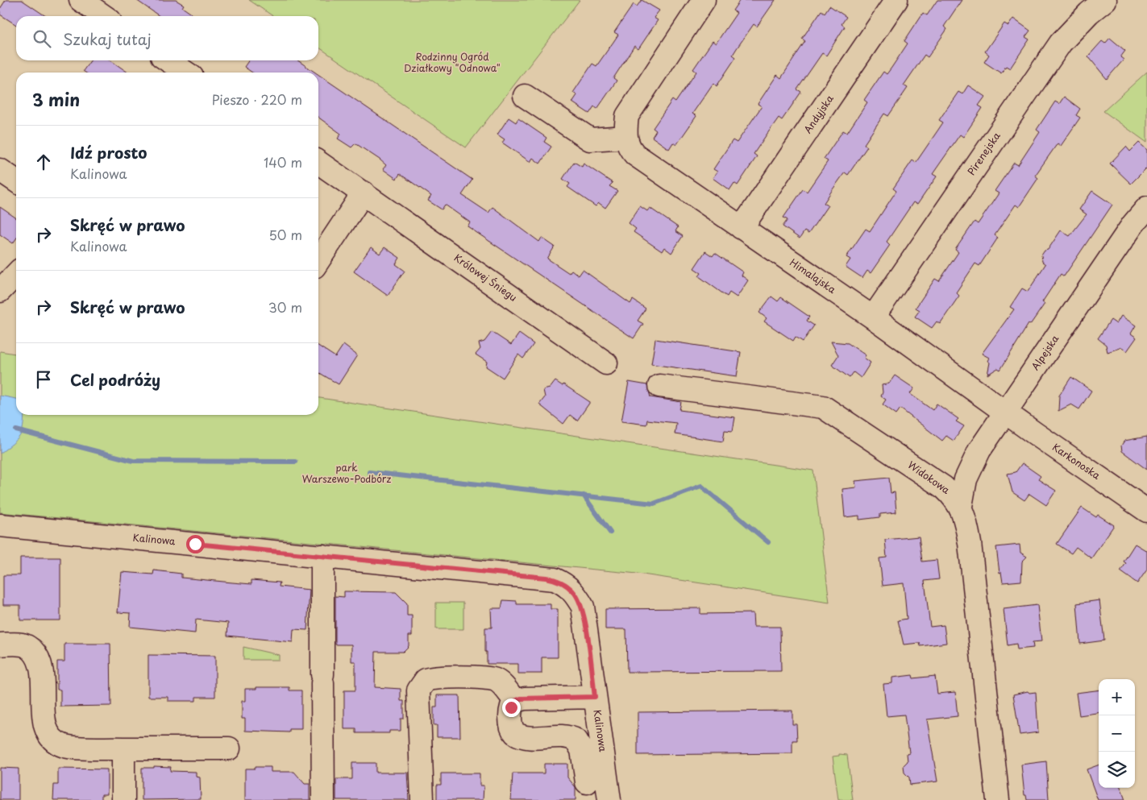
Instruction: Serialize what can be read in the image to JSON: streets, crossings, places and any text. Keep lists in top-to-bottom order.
{
  "streets": {
    "street": [
      "Andyjska",
      "Pirenejska",
      "Himalajska",
      "Królowej Śniegu",
      "Alpejska",
      "Karkonoska",
      "Widokowa",
      "Kalinowa"
    ]
  },
  "crossings": [
    ["Andyjska", "Himalajska"],
    ["Pirenejska", "Himalajska"],
    ["Himalajska", "Alpejska"],
    ["Himalajska", "Karkonoska"],
    ["Alpejska", "Karkonoska"],
    ["Alpejska", "Widokowa"]
  ],
  "parks": ["Rodzinny Ogród Działkowy \"Odnowa\"", "park Warszewo-Podbórz"],
  "page": {
    "search": "Szukaj tutaj",
    "heading": ["3 min", "Pieszo · 220 m"],
    "list": [
      ["Idź prosto", "Kalinowa", "140 m"],
      ["Skręć w prawo", "Kalinowa", "50 m"],
      ["Skręć w prawo", "30 m"],
      "Cel podróży"
    ],
    "map_buttons": ["+", "−"]
  }
}
